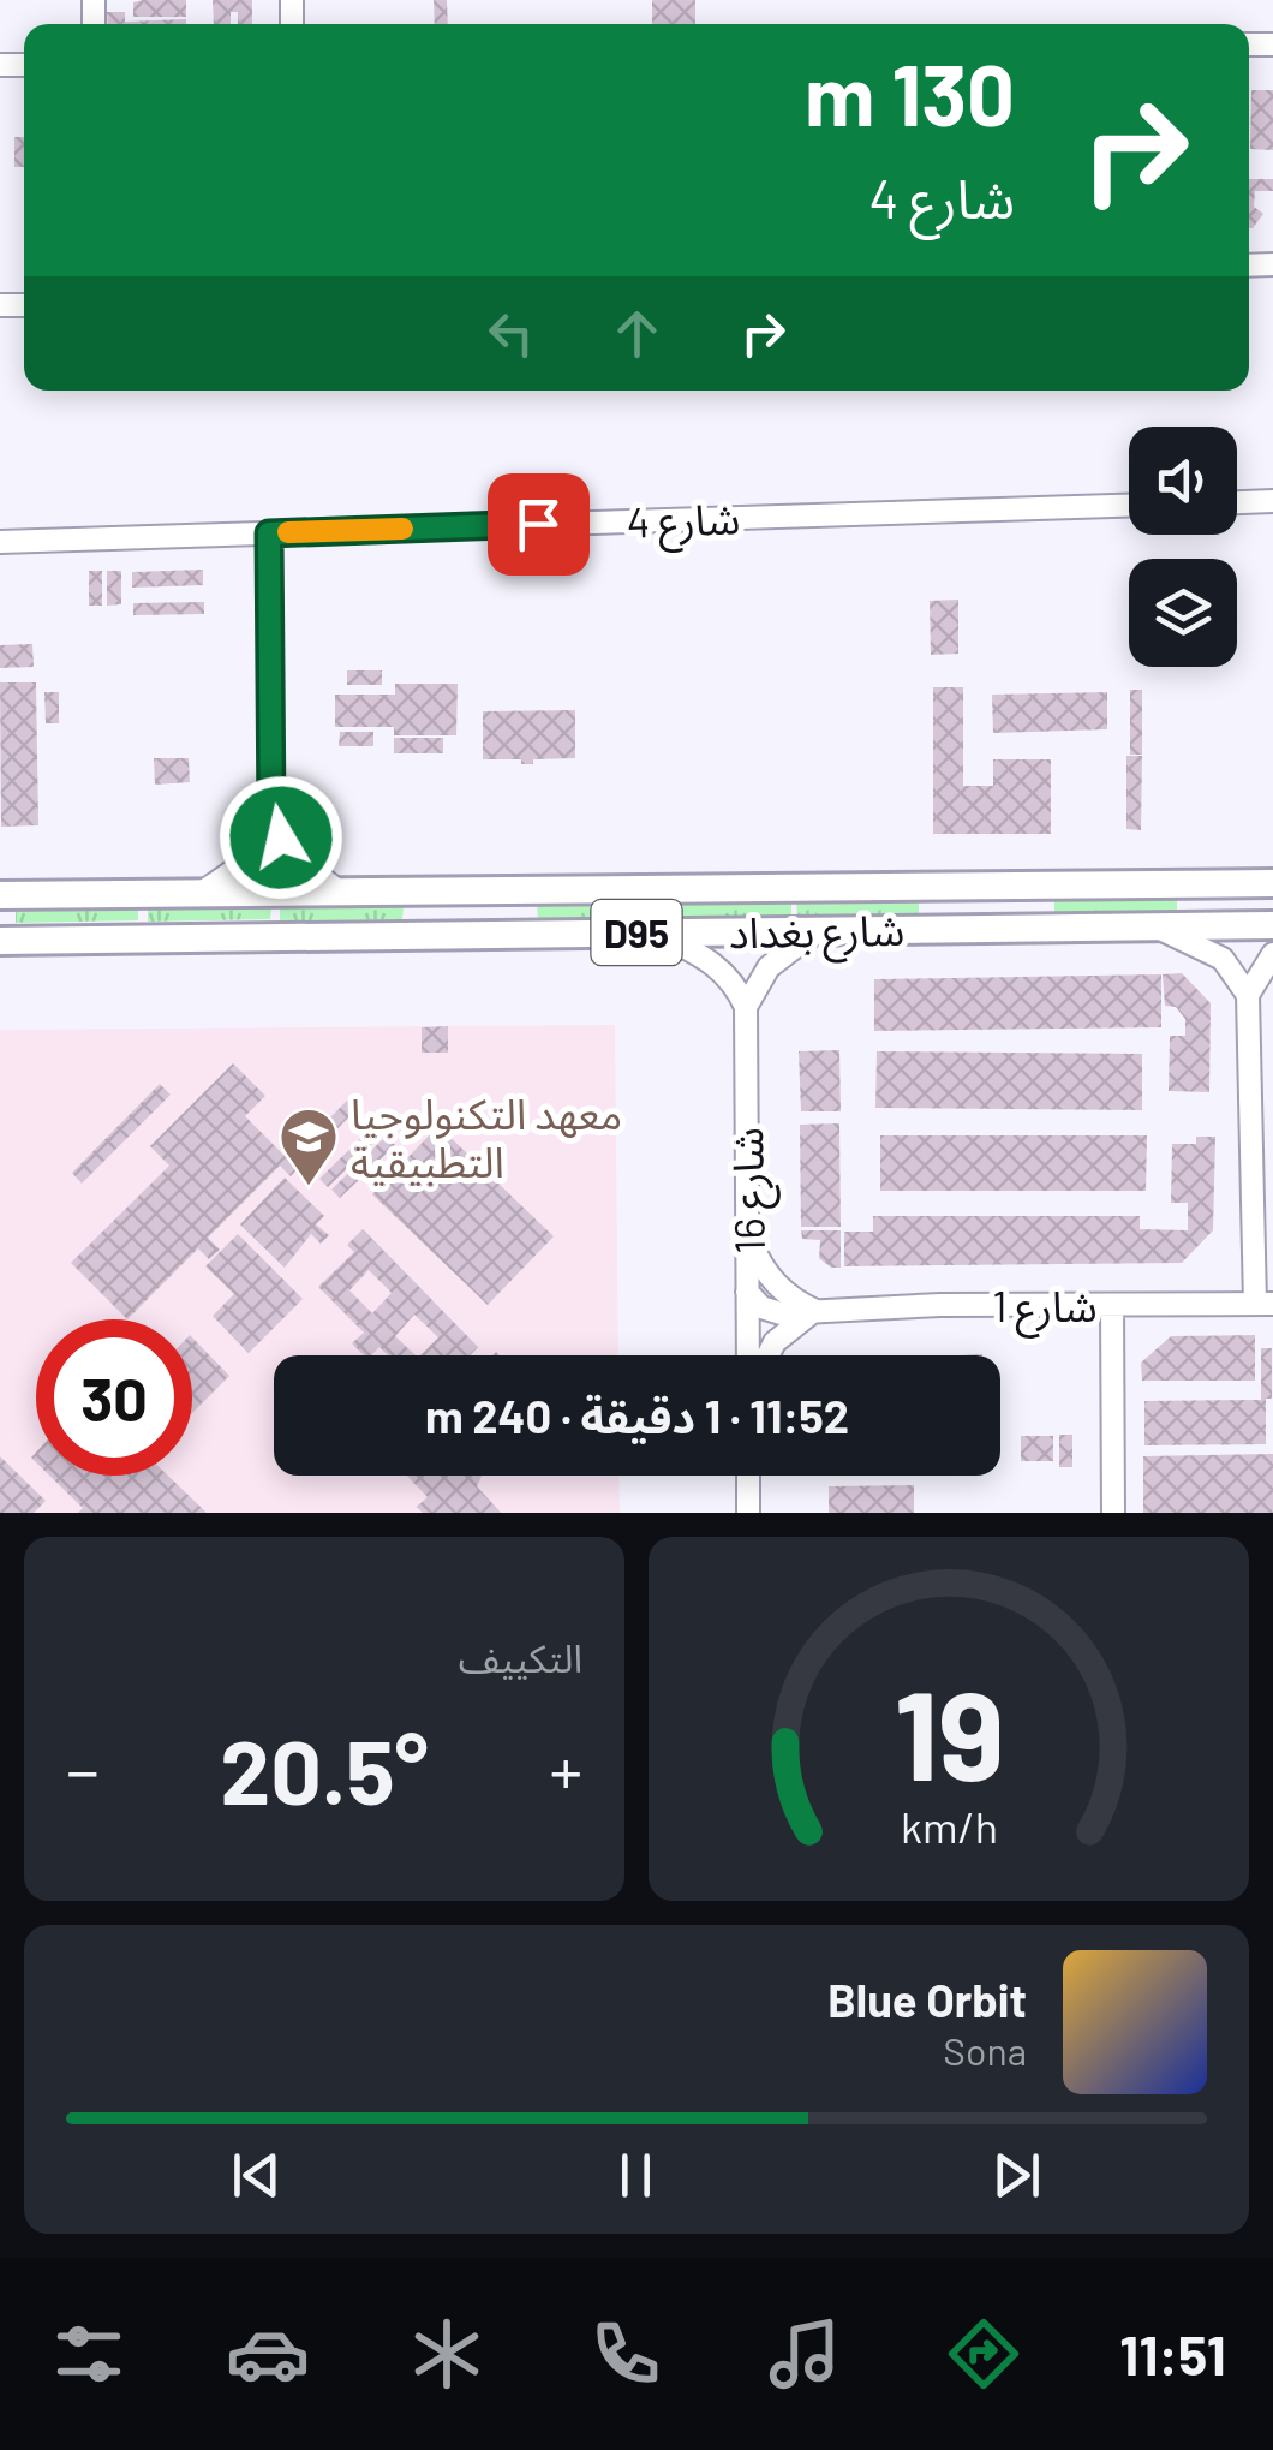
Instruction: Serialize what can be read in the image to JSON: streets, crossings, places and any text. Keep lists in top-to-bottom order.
{
  "streets": {
    "main road": ["شارع بغداد", "D95"],
    "street": ["شارع 4", "شارع 16", "شارع 1"]
  },
  "crossings": [
    ["شارع 16", "شارع 1"]
  ],
  "places": {
    "school or university": ["معهد التكنولوجيا التطبيقية"]
  },
  "page": {
    "turn": ["130 m", "شارع 4"],
    "limit": "30",
    "trip": "11:52 · 1 دقيقة · 240 m",
    "tile": "التكييف",
    "heat": ["−", "20.5°", "+"],
    "song": ["Blue Orbit", "Sona"],
    "tabs": "11:51",
    "gauge": ["19", "km/h"]
  }
}
